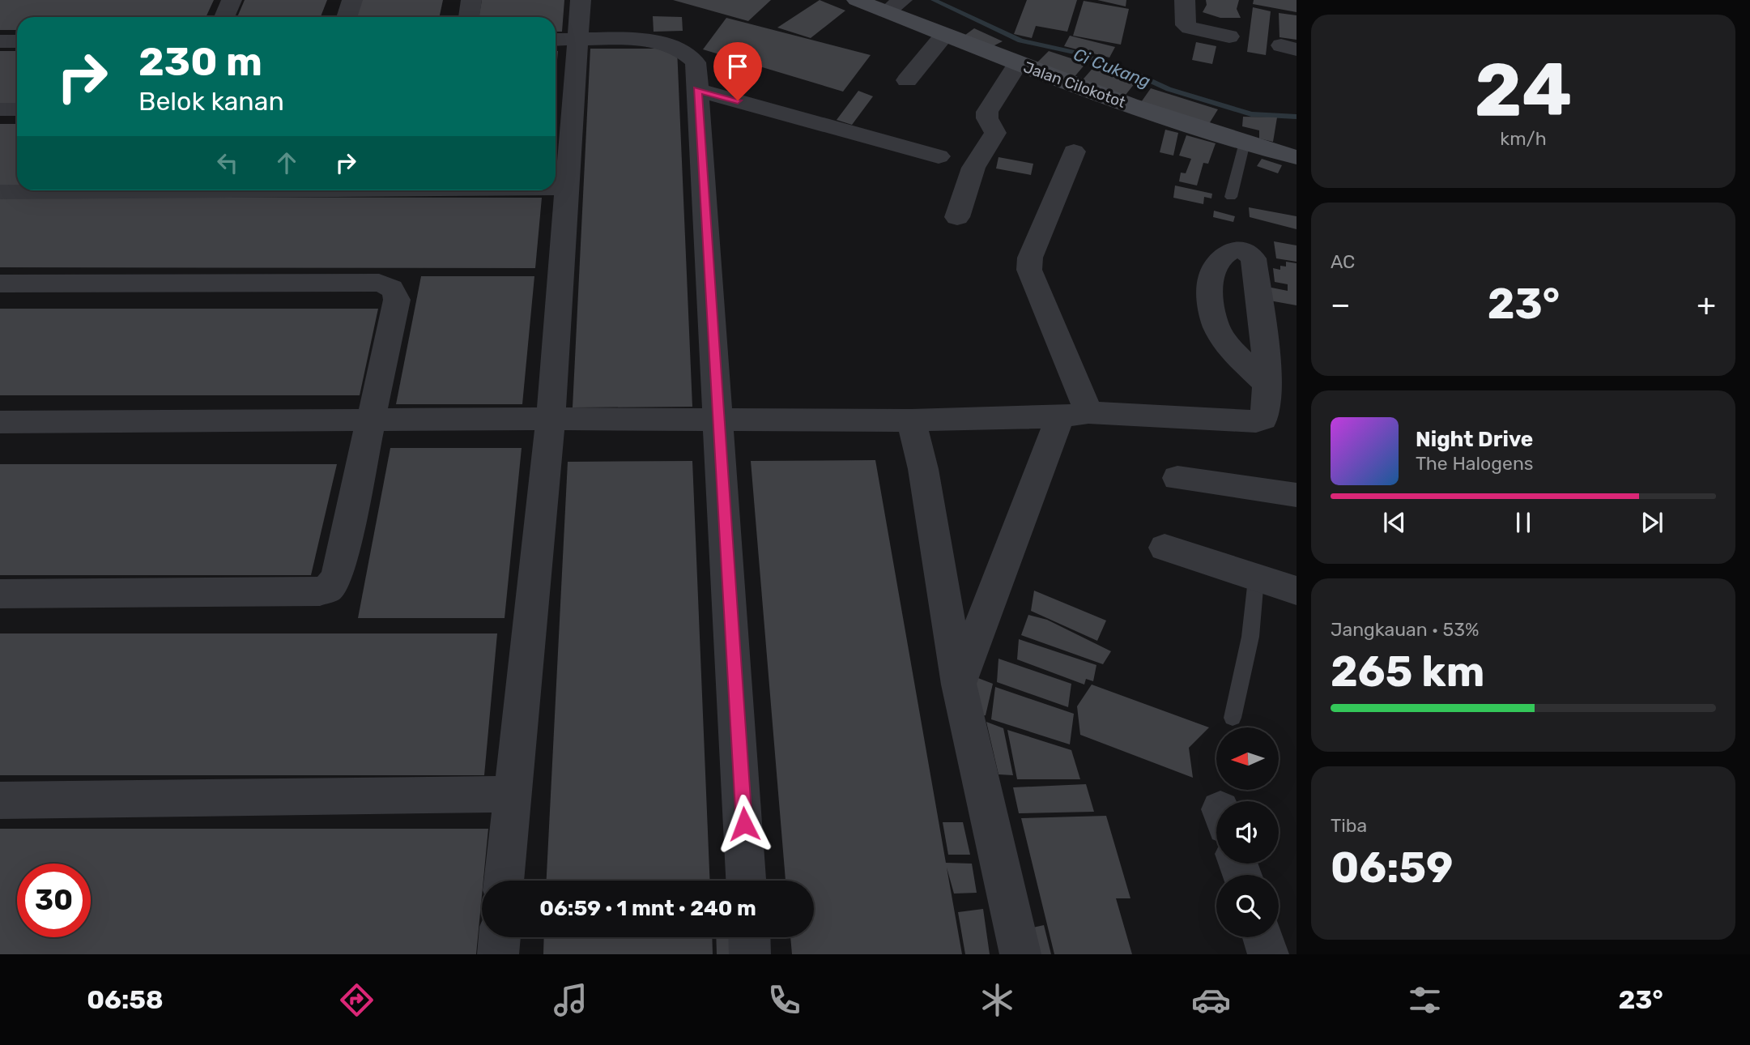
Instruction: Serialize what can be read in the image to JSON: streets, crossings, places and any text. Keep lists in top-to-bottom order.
{
  "streets": {
    "street": ["Jalan Cilokotot"]
  },
  "water": ["Ci Cukang"],
  "north": "left",
  "page": {
    "tile": [
      ["24", "km/h"],
      "AC",
      ["Jangkauan · 53%", "265 km"],
      ["Tiba", "06:59"]
    ],
    "turn": ["230 m", "Belok kanan"],
    "heat": ["−", "23°", "+"],
    "song": ["Night Drive", "The Halogens"],
    "limit": "30",
    "trip": "06:59 · 1 mnt · 240 m",
    "tabs": ["06:58", "23°"]
  }
}
